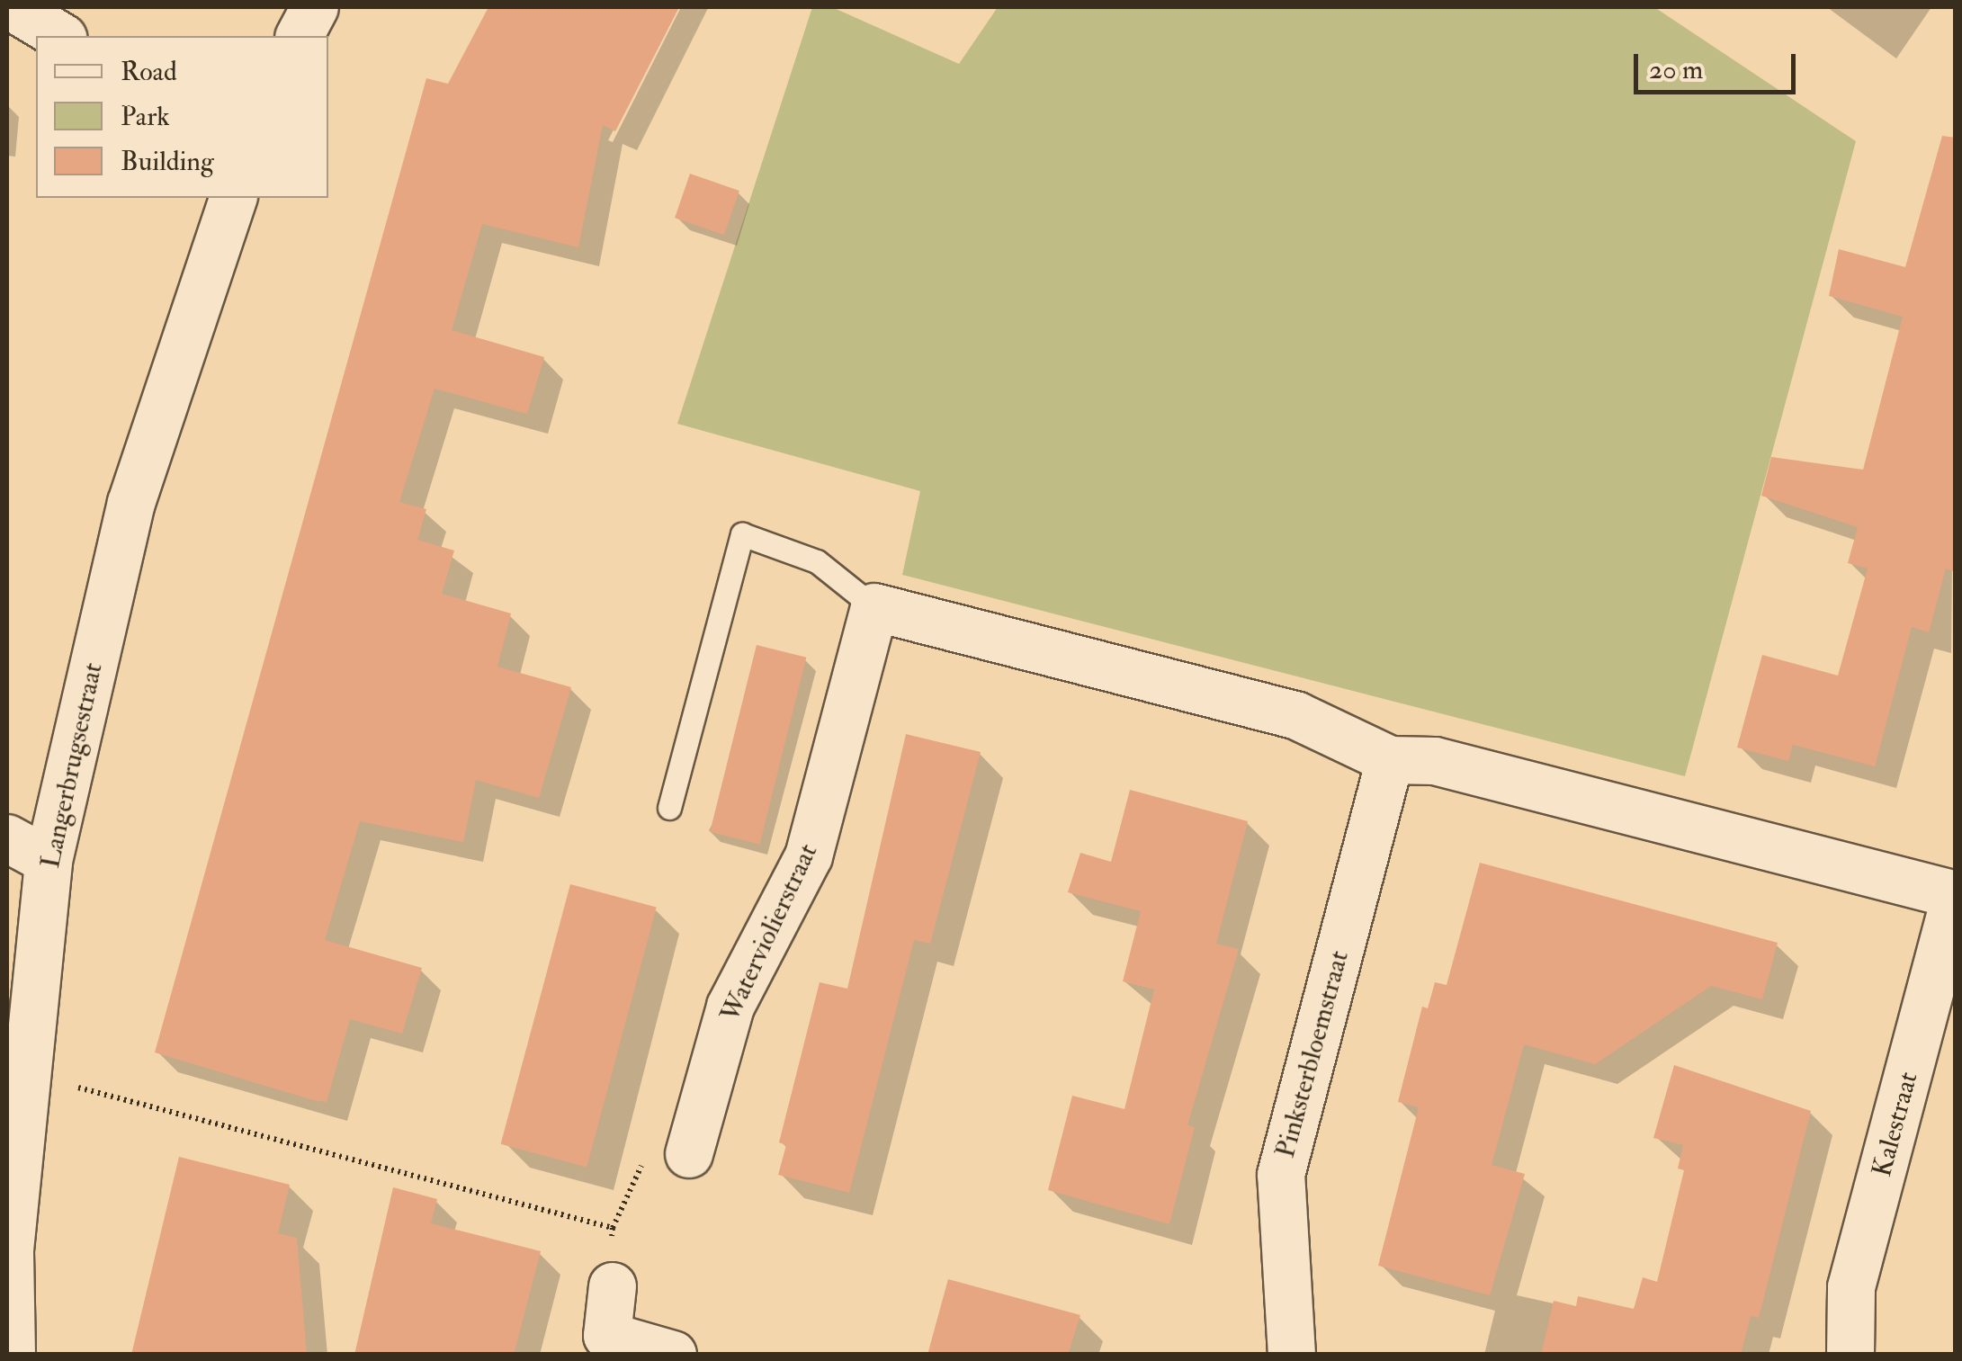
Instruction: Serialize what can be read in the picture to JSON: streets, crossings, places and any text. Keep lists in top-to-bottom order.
{
  "streets": {
    "street": [
      "Langerbrugsestraat",
      "Waterviolierstraat",
      "Pinksterbloemstraat",
      "Kalestraat"
    ]
  },
  "legend": ["Road", "Park", "Building"],
  "scale_bar": "20 m"
}
